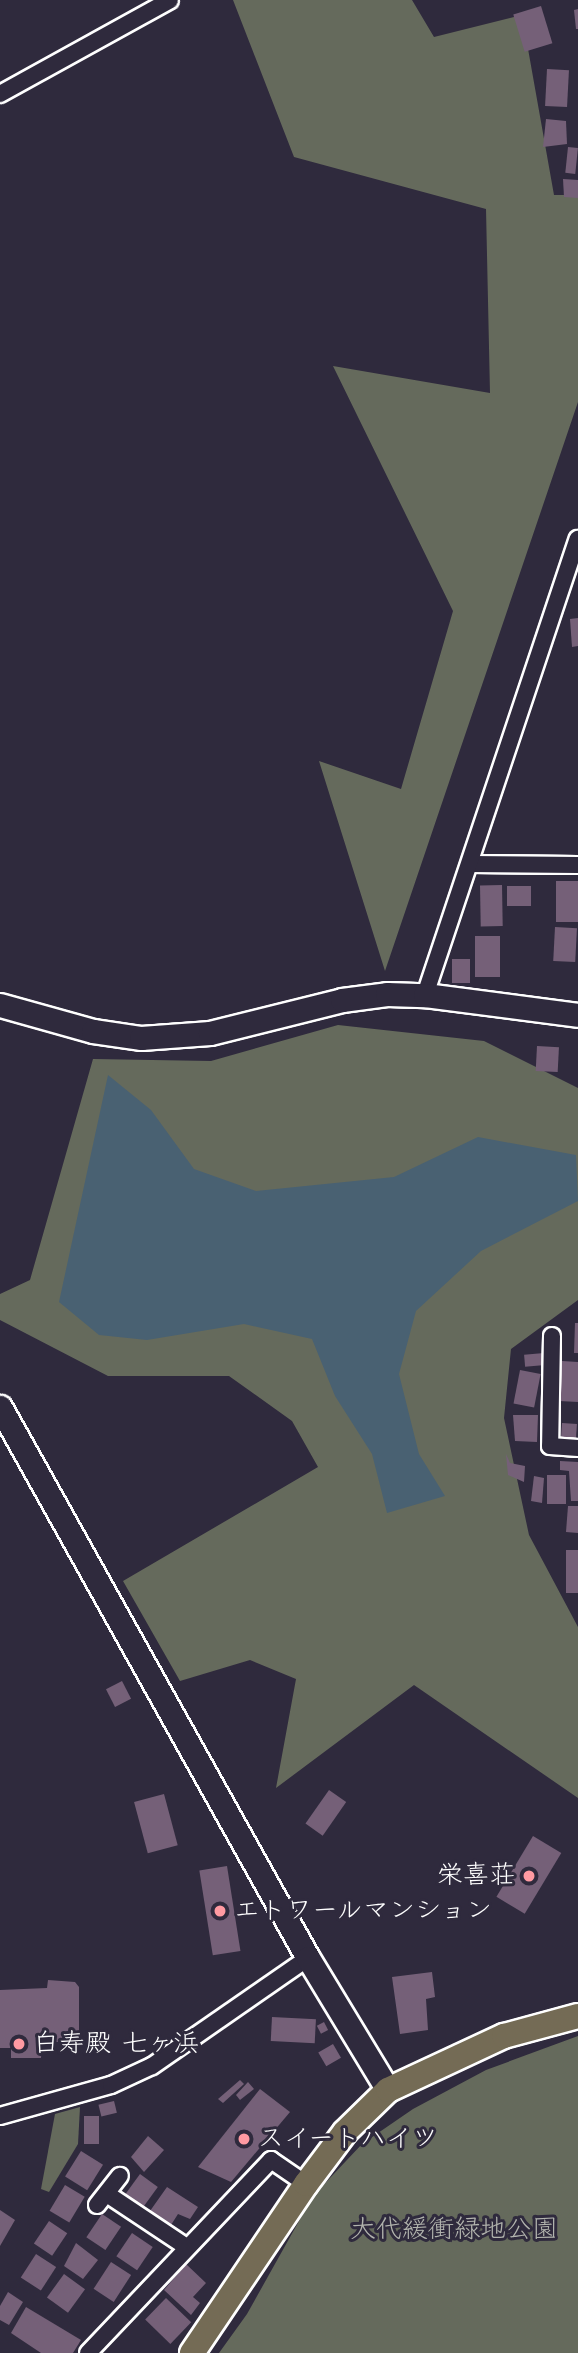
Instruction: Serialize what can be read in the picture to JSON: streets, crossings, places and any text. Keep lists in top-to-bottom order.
{
  "parks": ["大代緩衝緑地公園"],
  "places": [
    "栄喜荘",
    "エトワールマンション",
    "白寿殿 七ヶ浜",
    "スイートハイツ"
  ]
}
